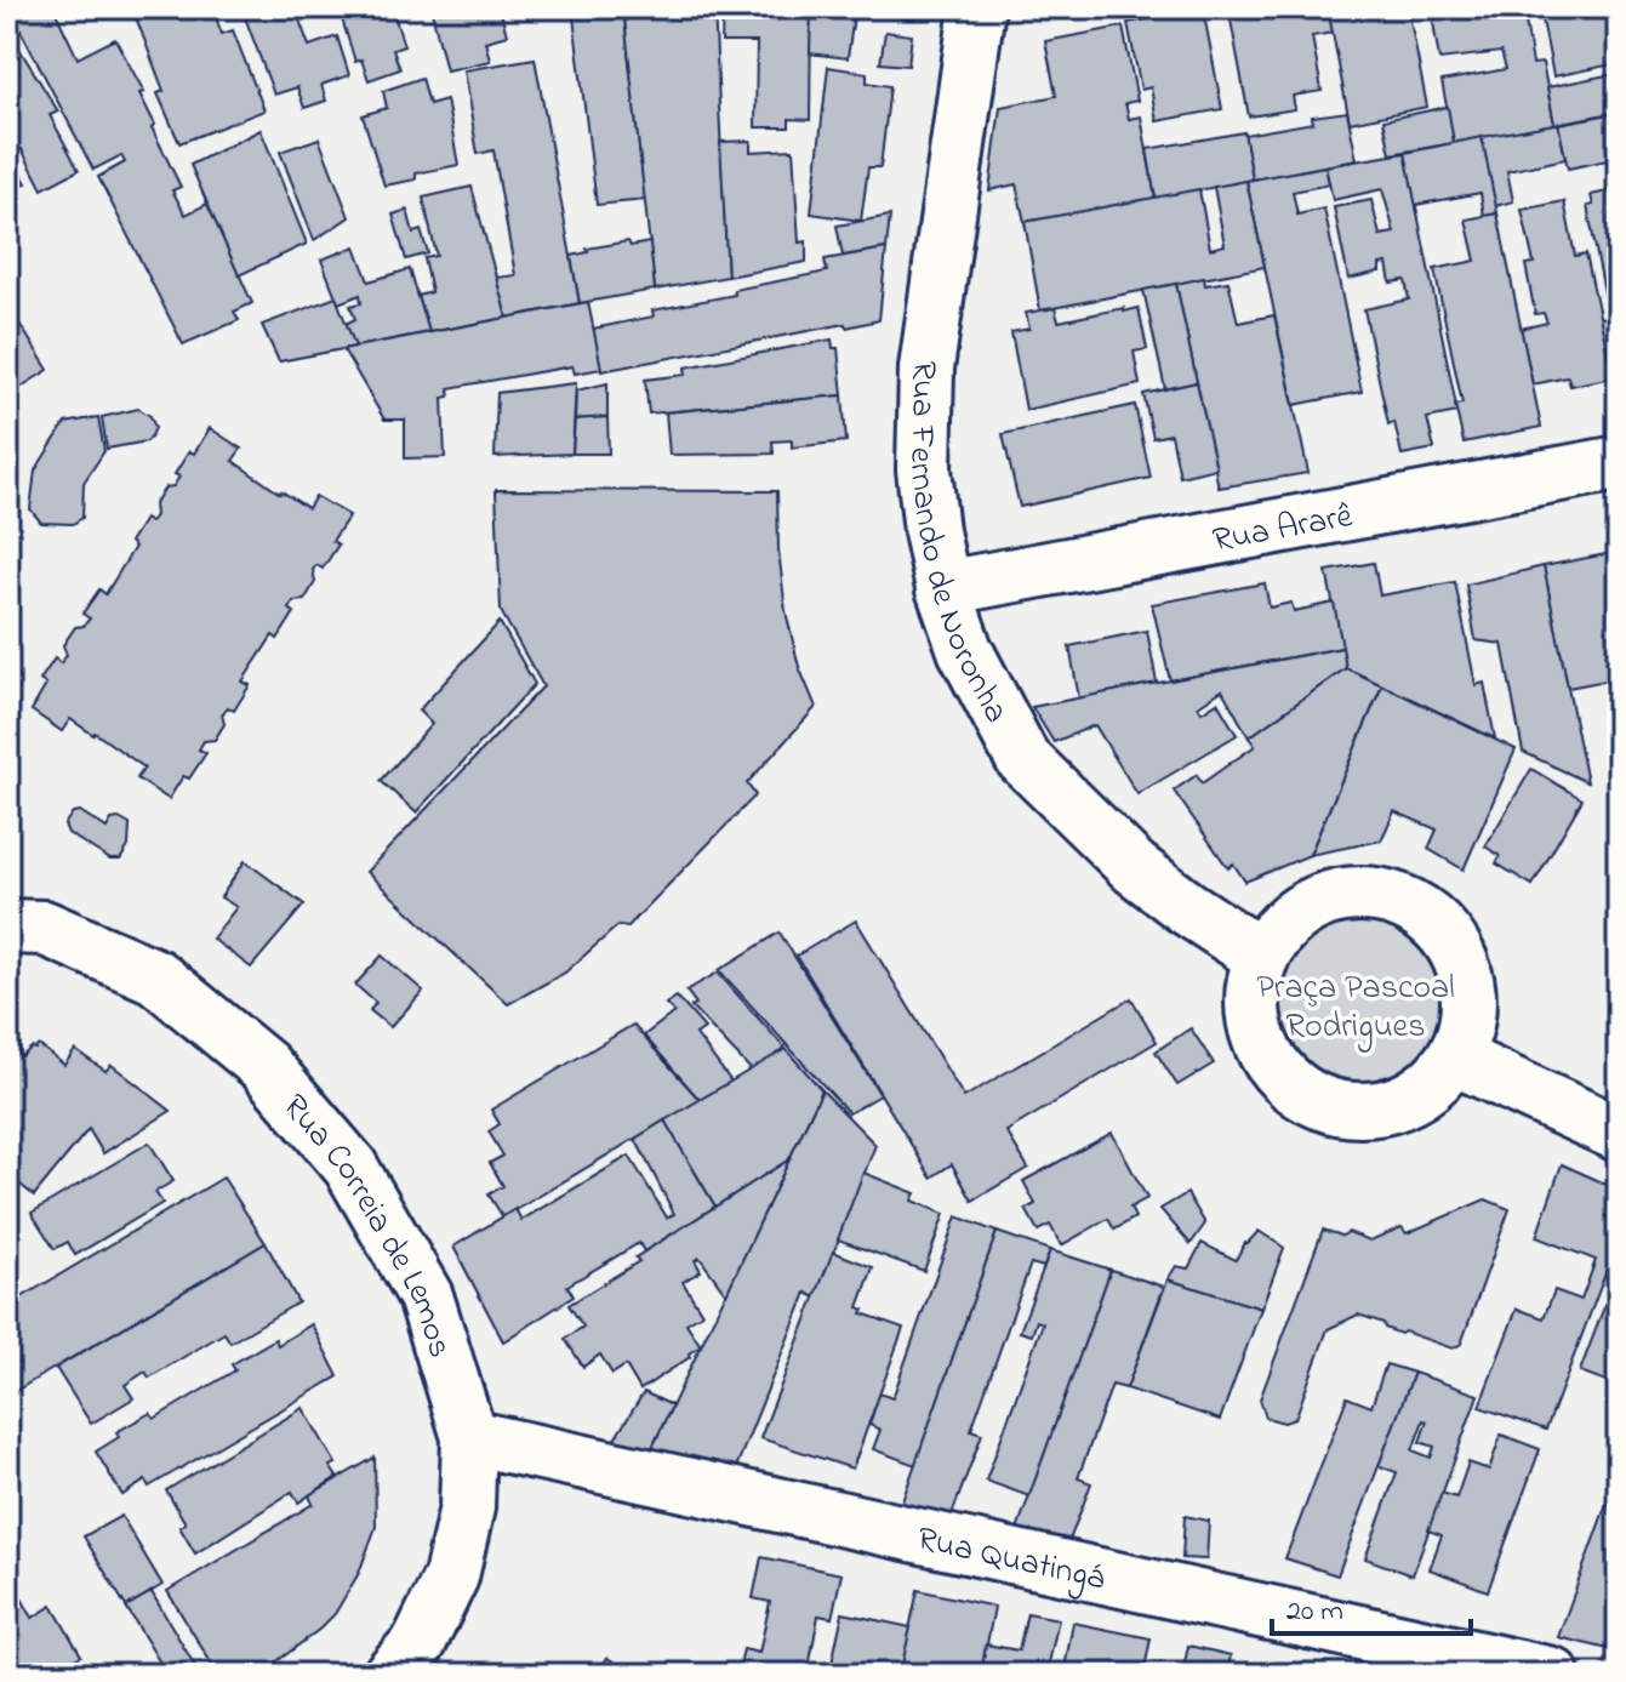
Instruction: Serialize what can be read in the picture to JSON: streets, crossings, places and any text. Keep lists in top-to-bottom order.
{
  "streets": {
    "street": [
      "Rua Ararê",
      "Rua Fernando de Noronha",
      "Rua Correia de Lemos",
      "Rua Quatingá"
    ]
  },
  "crossings": [
    ["Rua Ararê", "Rua Fernando de Noronha"],
    ["Rua Correia de Lemos", "Rua Quatingá"]
  ],
  "parks": ["Praça Pascoal Rodrigues"],
  "scale_bar": "20 m"
}
